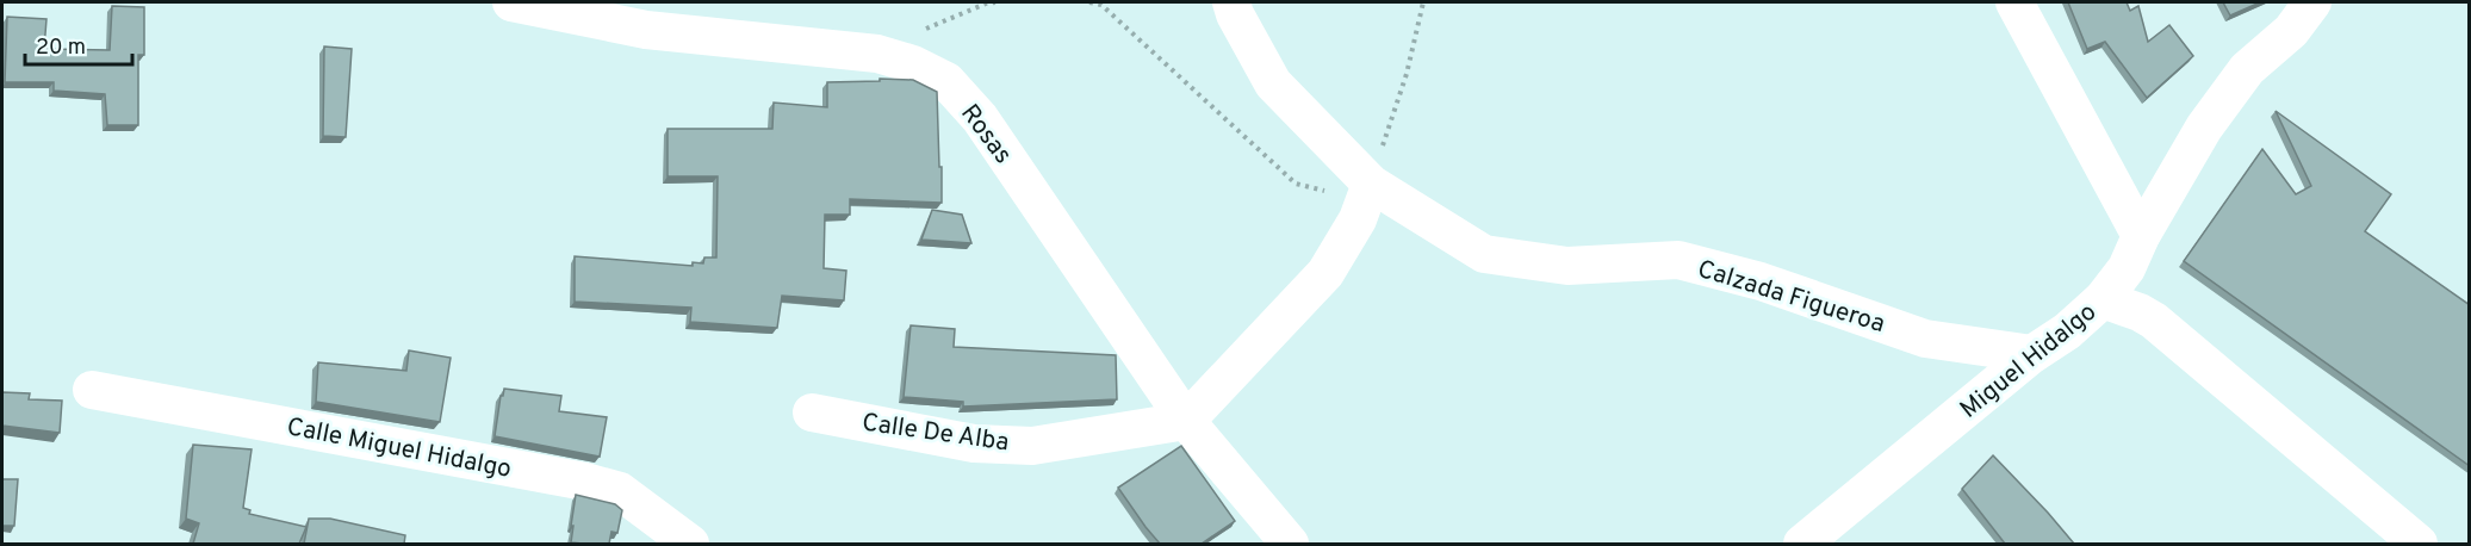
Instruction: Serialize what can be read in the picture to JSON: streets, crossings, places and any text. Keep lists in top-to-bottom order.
{
  "streets": {
    "street": [
      "Rosas",
      "Calzada Figueroa",
      "Miguel Hidalgo",
      "Calle De Alba",
      "Calle Miguel Hidalgo"
    ]
  },
  "crossings": [
    ["Rosas", "Calle De Alba"],
    ["Calzada Figueroa", "Miguel Hidalgo"]
  ],
  "scale_bar": "20 m"
}
